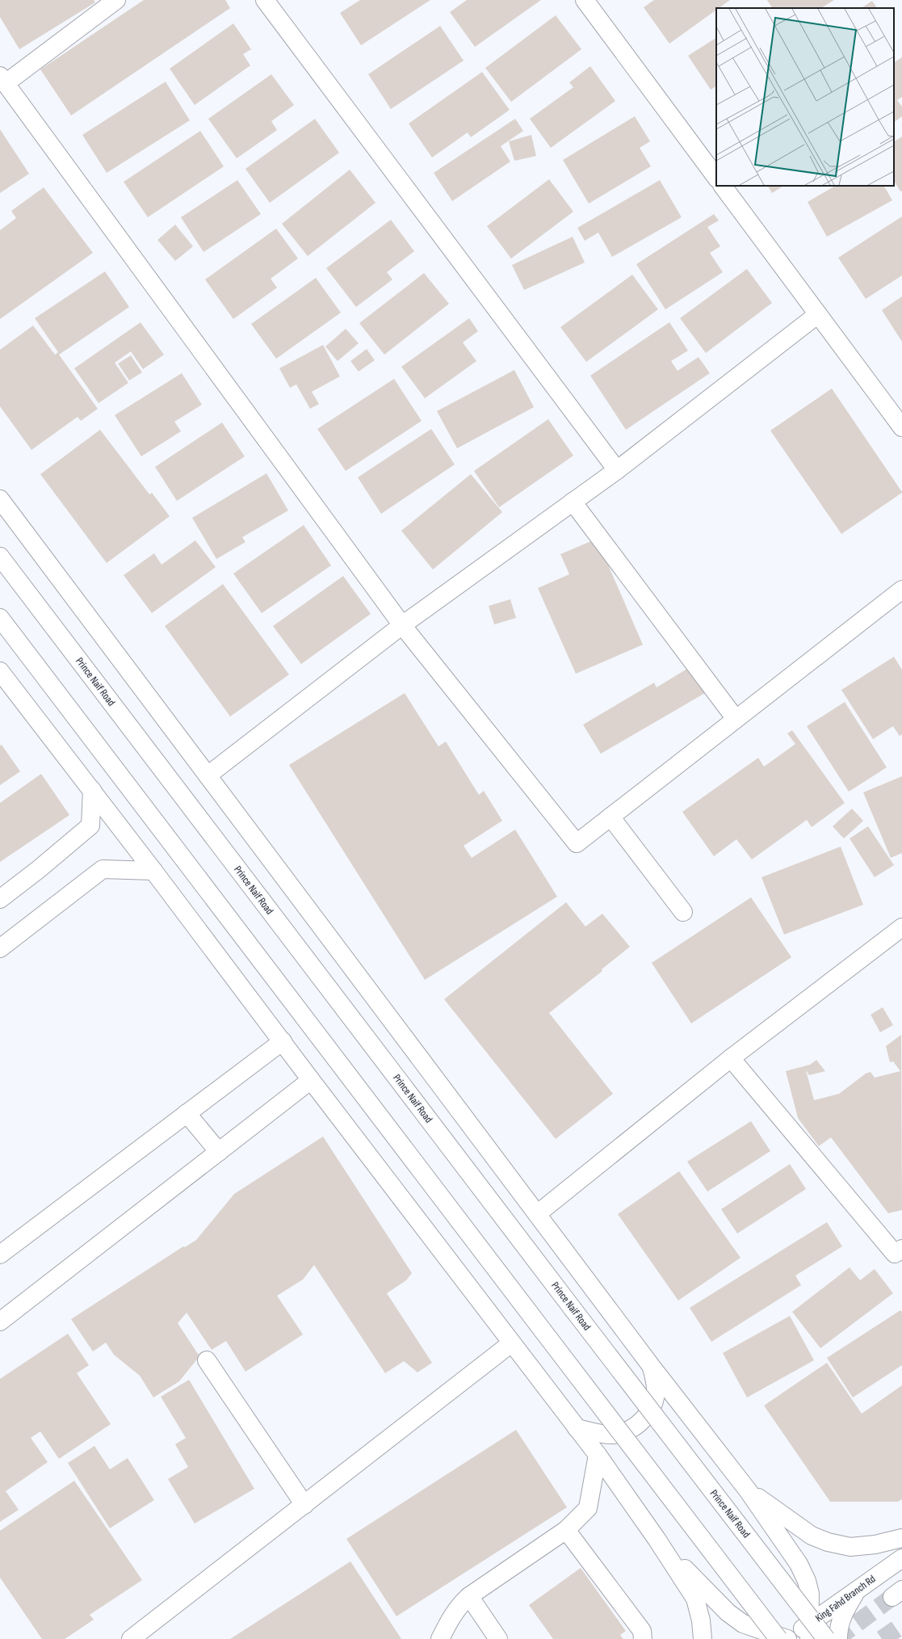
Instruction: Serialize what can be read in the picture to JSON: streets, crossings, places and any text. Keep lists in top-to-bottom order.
{
  "streets": {
    "street": ["Prince Naif Road", "King Fahd Branch Rd"]
  }
}
